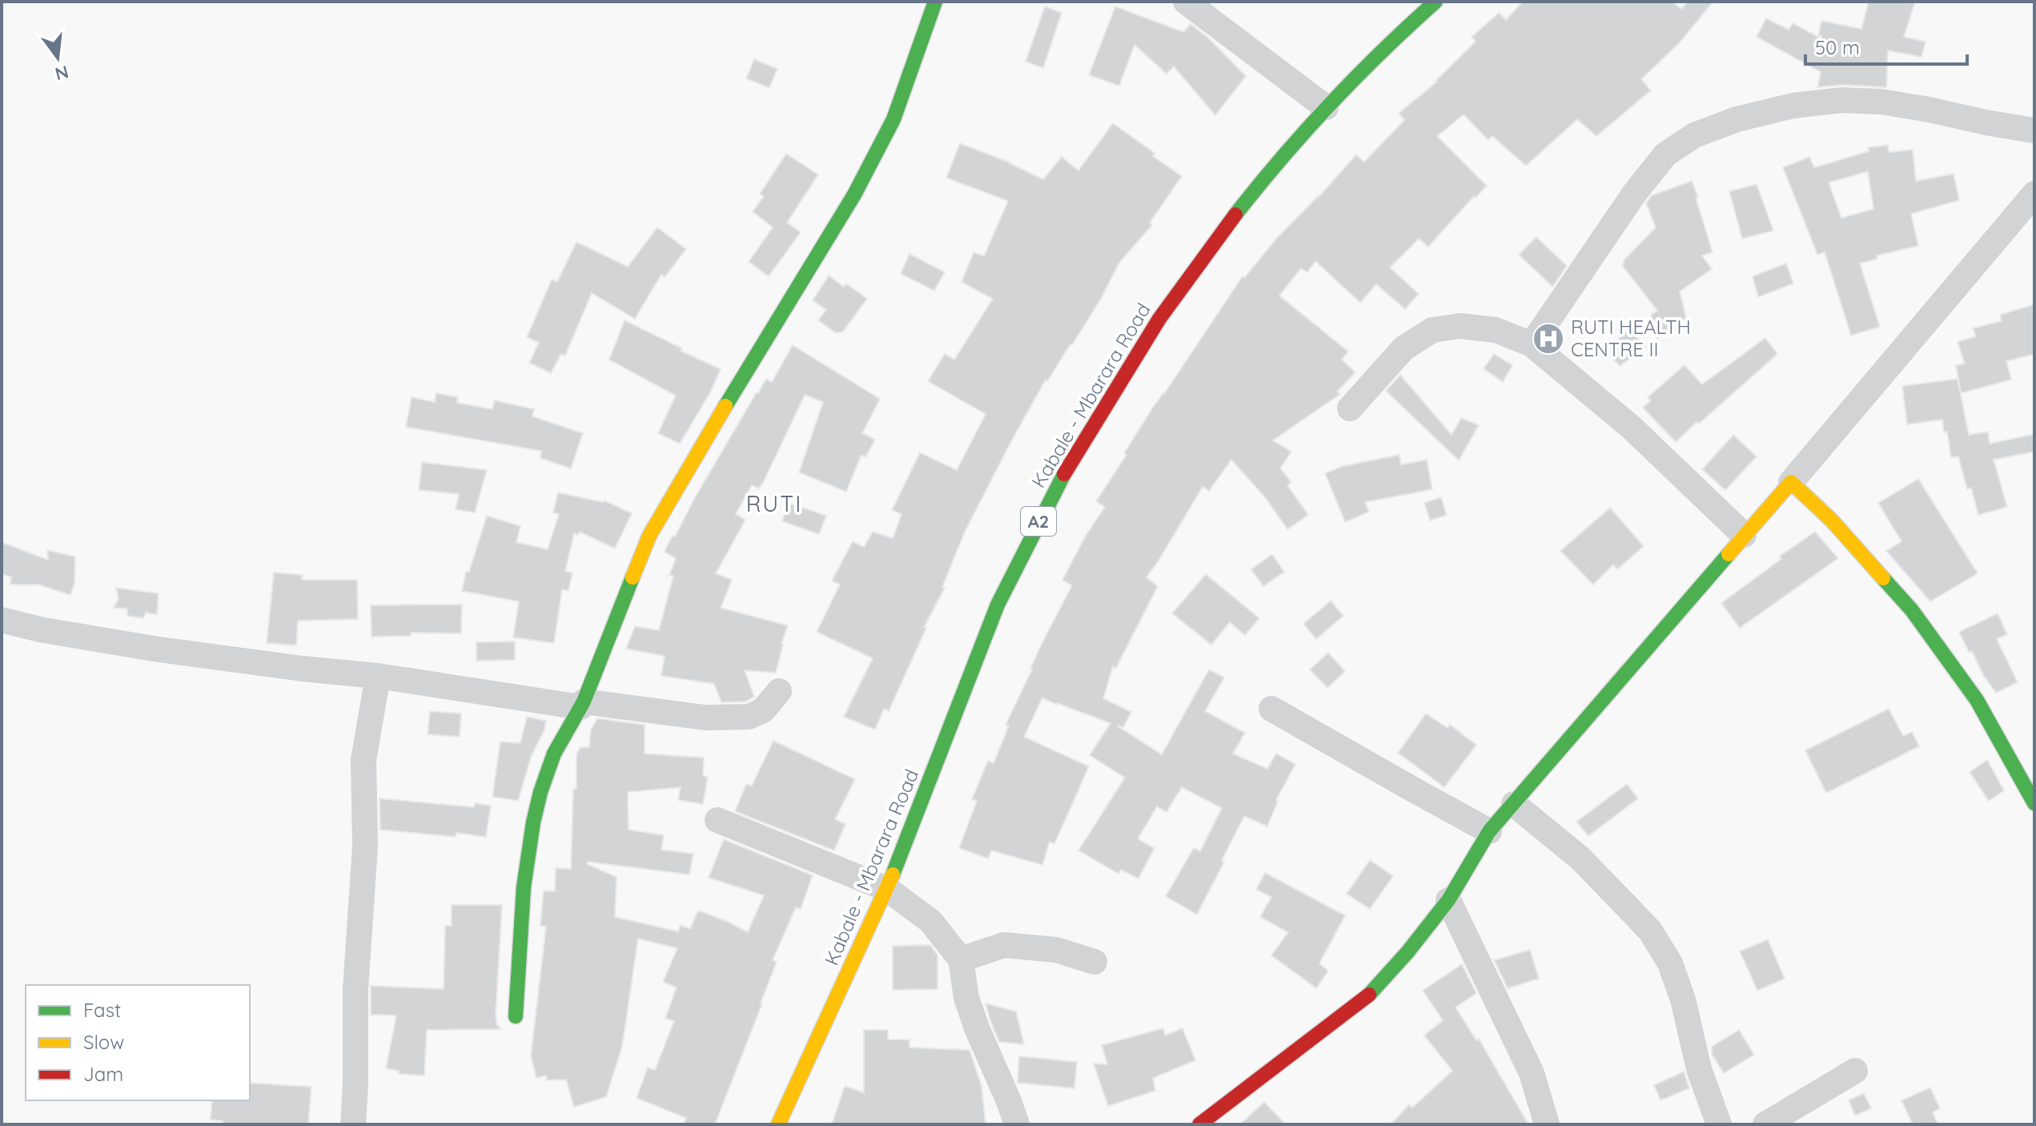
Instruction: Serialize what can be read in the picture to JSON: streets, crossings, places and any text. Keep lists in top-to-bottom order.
{
  "streets": {
    "street": ["Kabale - Mbarara Road", "A2"]
  },
  "districts": ["RUTI"],
  "places": {
    "hospital": ["RUTI HEALTH CENTRE II"]
  },
  "legend": ["Fast", "Slow", "Jam"],
  "scale_bar": "50 m",
  "north": "bottom"
}
